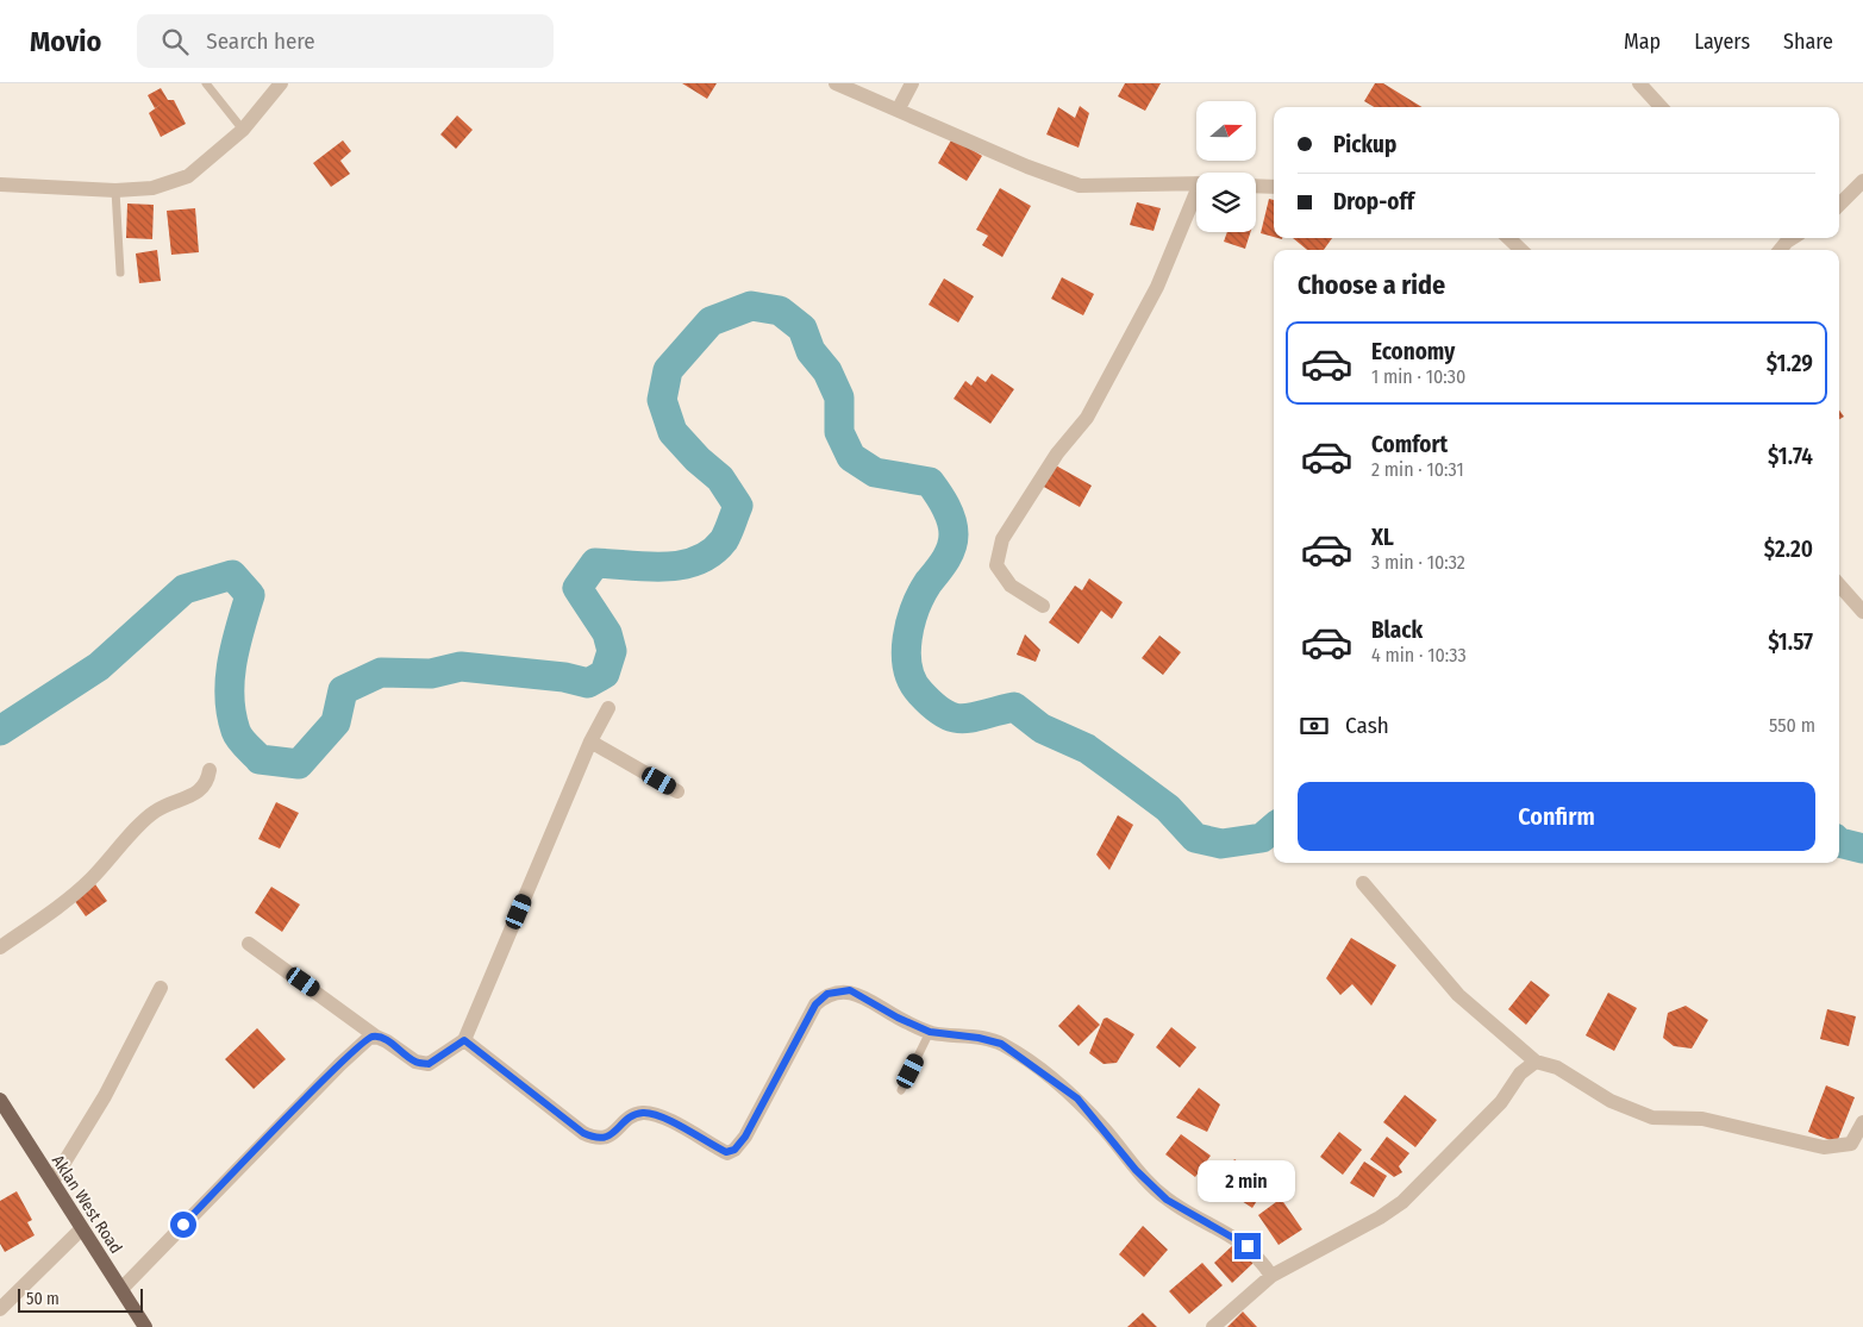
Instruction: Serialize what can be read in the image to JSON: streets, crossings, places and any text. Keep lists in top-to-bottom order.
{
  "streets": {
    "main road": ["Aklan West Road"]
  },
  "scale_bar": "50 m",
  "north": "right",
  "page": {
    "header": "Movio",
    "search": "Search here",
    "nav": ["Map", "Layers", "Share"],
    "banner": ["Pickup", "Drop-off"],
    "heading": "Choose a ride",
    "list": [
      {
        "name": "Economy",
        "note": "1 min · 10:30",
        "value": "$1.29"
      },
      {
        "name": "Comfort",
        "note": "2 min · 10:31",
        "value": "$1.74"
      },
      {
        "name": "XL",
        "note": "3 min · 10:32",
        "value": "$2.20"
      },
      {
        "name": "Black",
        "note": "4 min · 10:33",
        "value": "$1.57"
      }
    ],
    "pay": ["Cash", "550 m"],
    "buttons": "Confirm",
    "bubble": "2 min",
    "scale": "50 m"
  }
}
